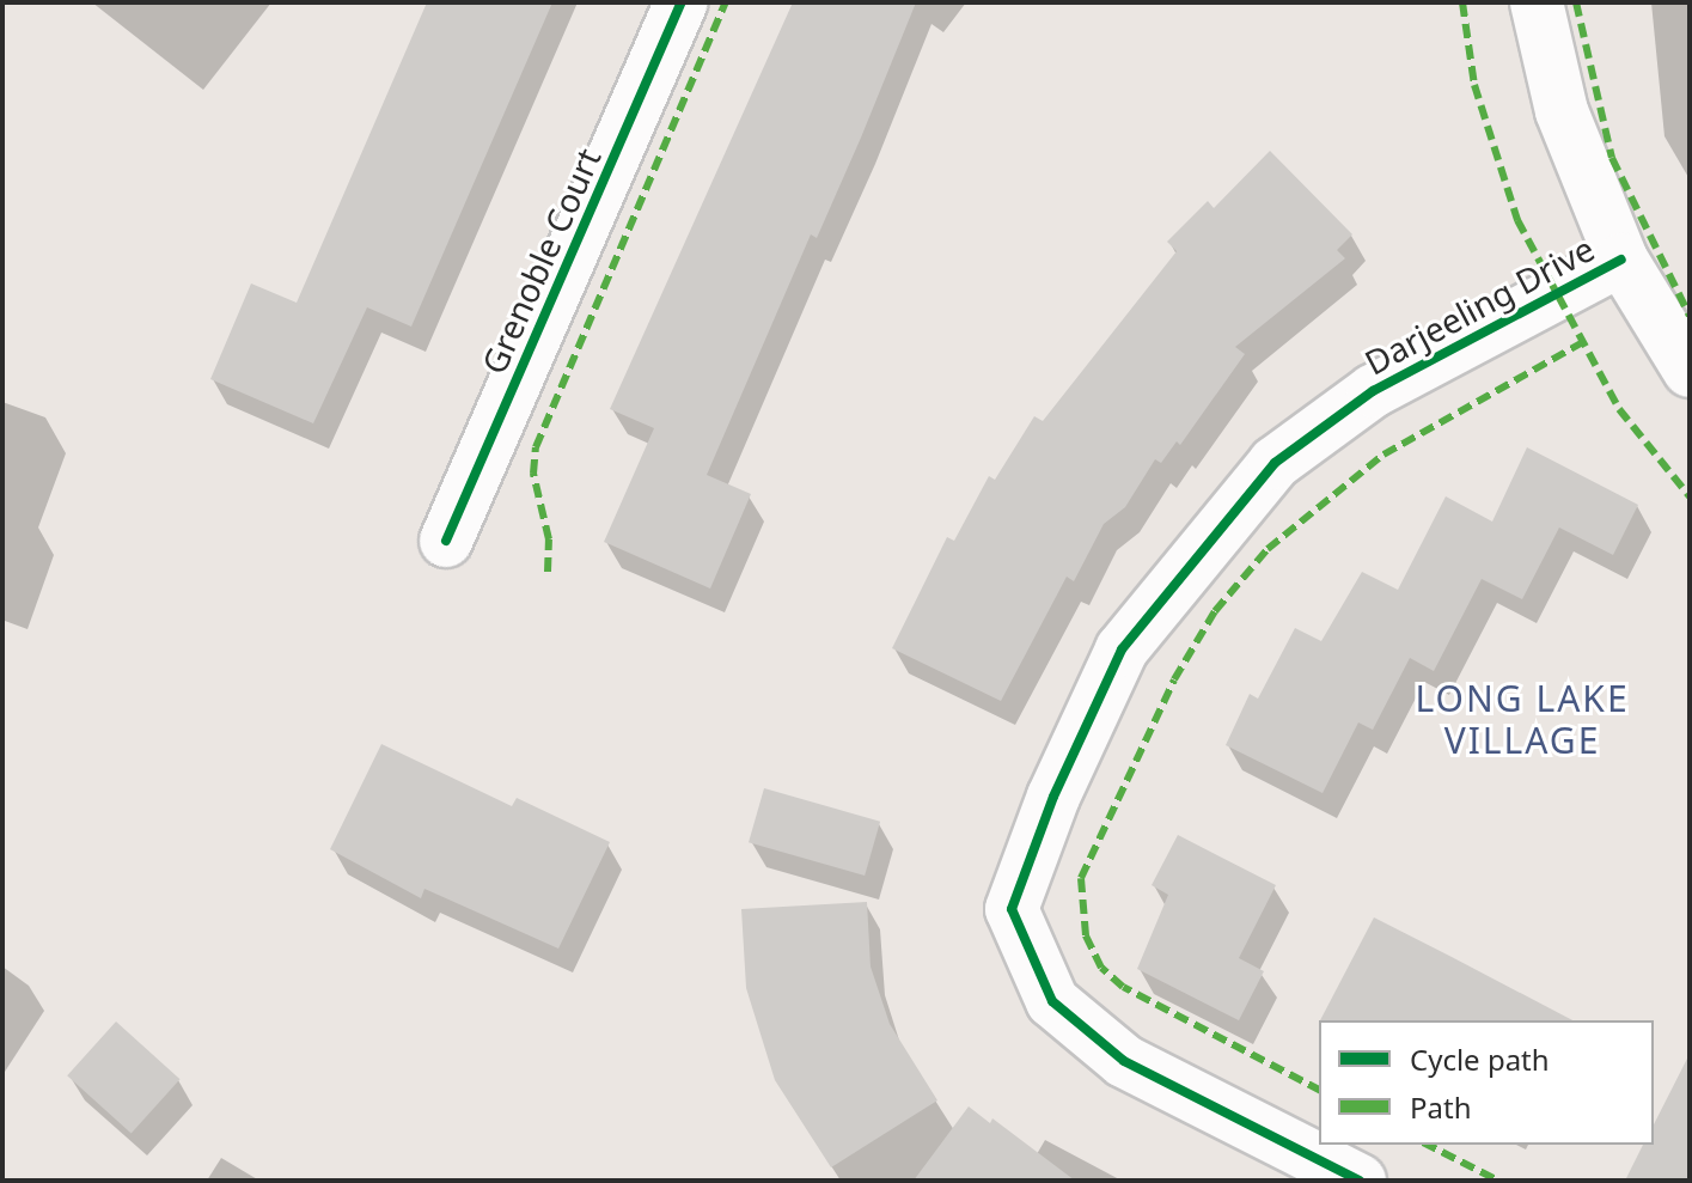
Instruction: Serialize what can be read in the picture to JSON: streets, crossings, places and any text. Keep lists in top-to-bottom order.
{
  "streets": {
    "street": ["Grenoble Court", "Darjeeling Drive"]
  },
  "districts": ["LONG LAKE VILLAGE"],
  "legend": ["Cycle path", "Path"]
}
